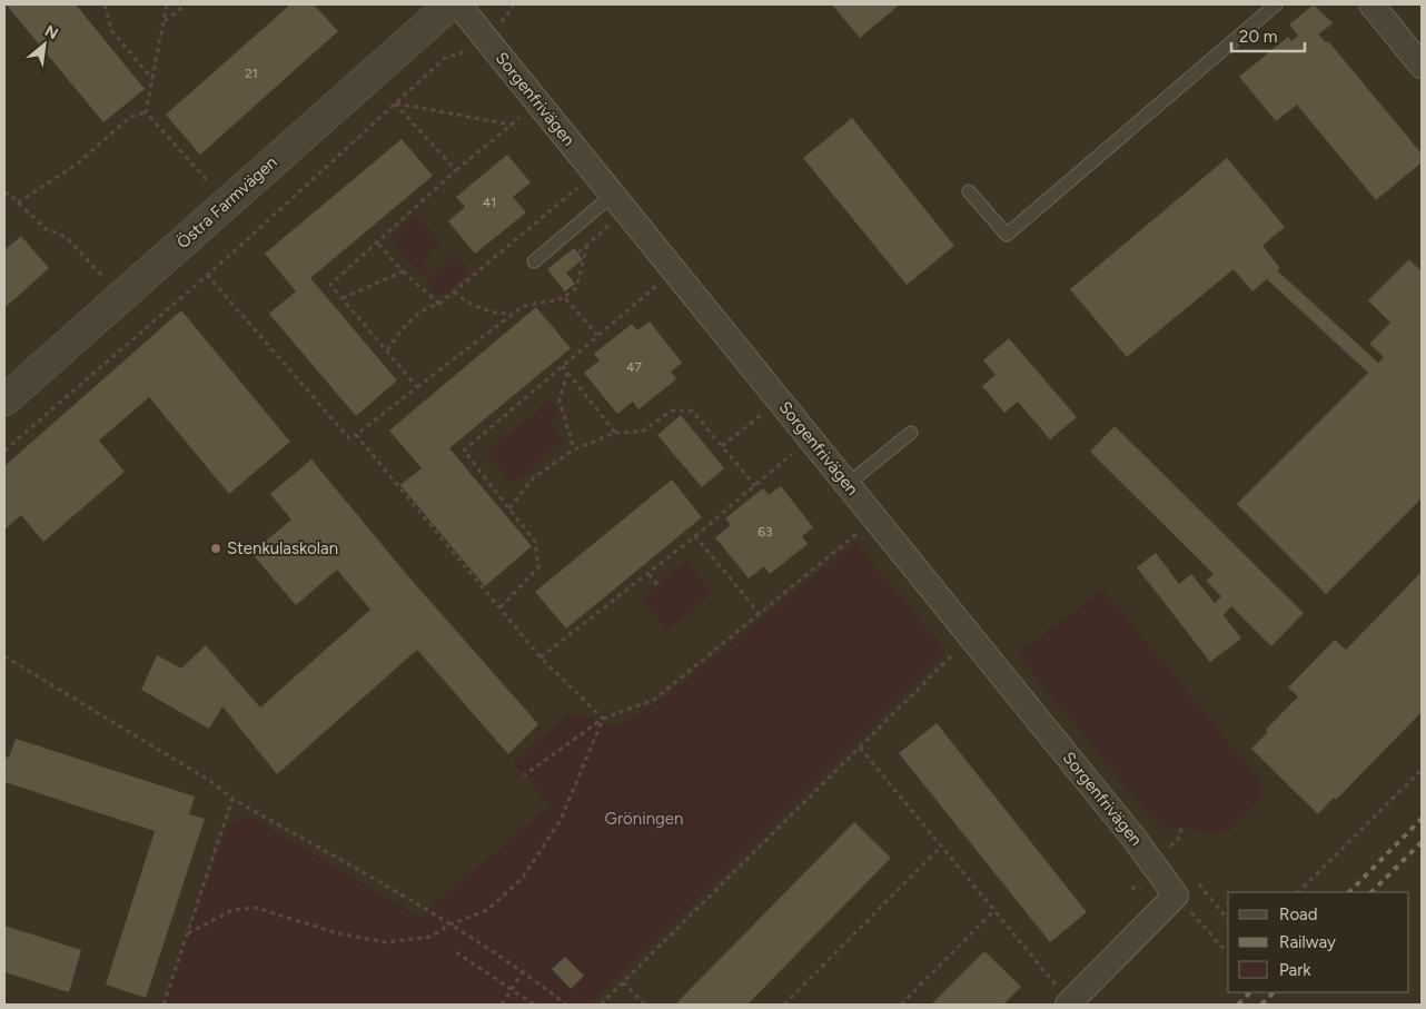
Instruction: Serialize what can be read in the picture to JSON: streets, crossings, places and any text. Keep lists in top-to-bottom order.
{
  "streets": {
    "street": ["Sorgenfrivägen", "Östra Farmvägen"]
  },
  "parks": ["Gröningen"],
  "places": ["Stenkulaskolan"],
  "house_numbers": [
    "21",
    "41",
    "47",
    "63"
  ],
  "legend": ["Road", "Railway", "Park"],
  "scale_bar": "20 m",
  "north": "top right"
}
